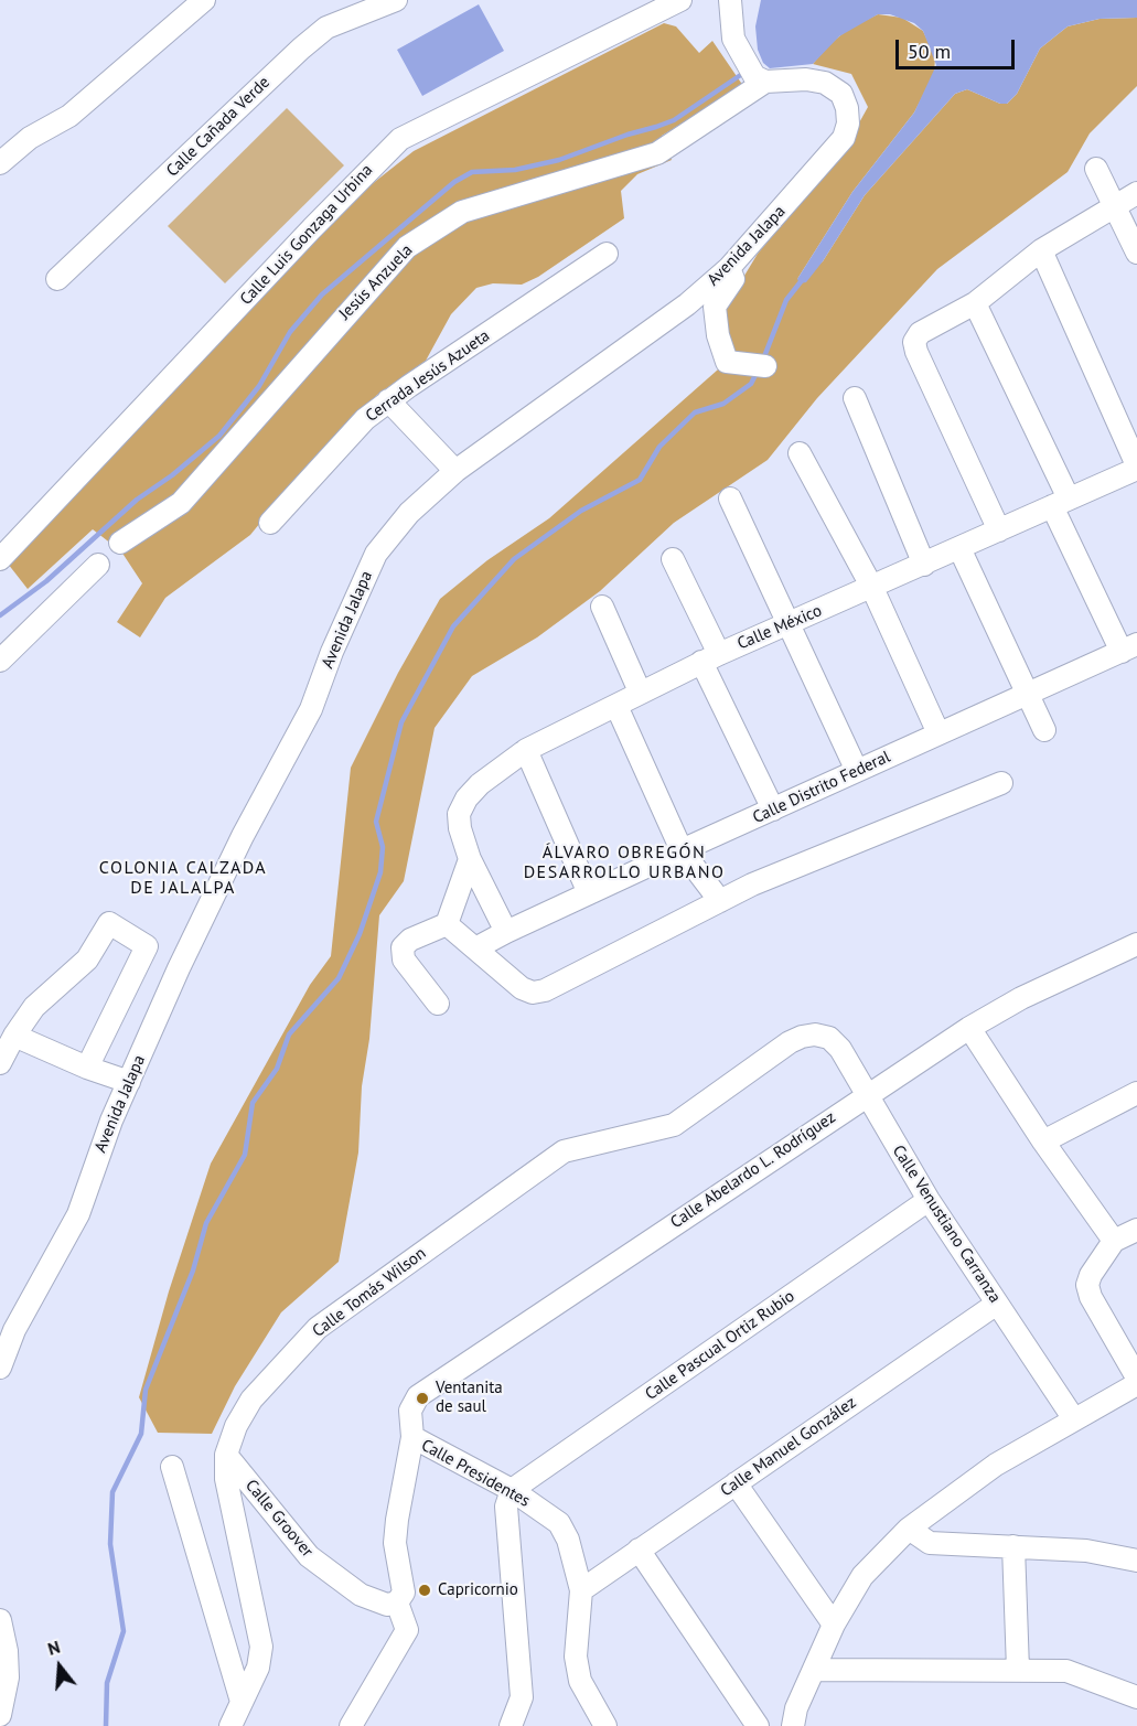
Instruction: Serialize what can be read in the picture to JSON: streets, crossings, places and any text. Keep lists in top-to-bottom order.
{
  "streets": {
    "street": [
      "Calle Cañada Verde",
      "Calle Luis Gonzaga Urbina",
      "Avenida Jalapa",
      "Jesús Anzuela",
      "Cerrada Jesús Azueta",
      "Calle México",
      "Calle Distrito Federal",
      "Calle Abelardo L. Rodríguez",
      "Calle Venustiano Carranza",
      "Calle Tomás Wilson",
      "Calle Pascual Ortiz Rubio",
      "Calle Manuel González",
      "Calle Presidentes",
      "Calle Groover"
    ]
  },
  "crossings": [
    ["Avenida Jalapa", "Jesús Anzuela"],
    ["Calle Abelardo L. Rodríguez", "Calle Venustiano Carranza"],
    ["Calle Abelardo L. Rodríguez", "Calle Presidentes"],
    ["Calle Venustiano Carranza", "Calle Tomás Wilson"],
    ["Calle Venustiano Carranza", "Calle Pascual Ortiz Rubio"],
    ["Calle Venustiano Carranza", "Calle Manuel González"],
    ["Calle Tomás Wilson", "Calle Groover"],
    ["Calle Pascual Ortiz Rubio", "Calle Presidentes"],
    ["Calle Manuel González", "Calle Presidentes"]
  ],
  "districts": ["ÁLVARO OBREGÓN DESARROLLO URBANO", "COLONIA CALZADA DE JALALPA"],
  "places": ["Ventanita de saul", "Capricornio"],
  "scale_bar": "50 m",
  "north": "top"
}
